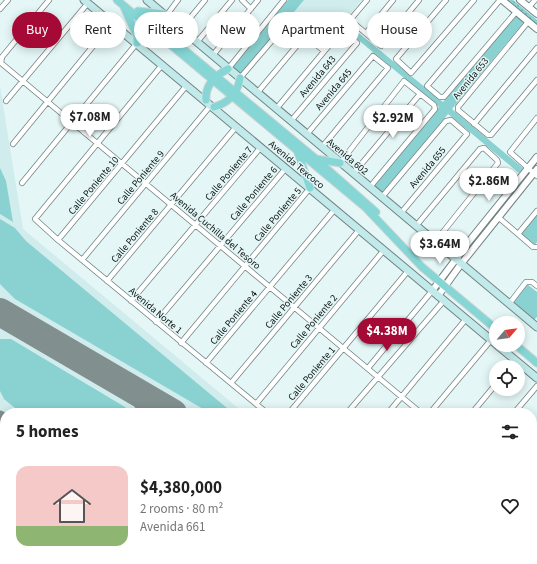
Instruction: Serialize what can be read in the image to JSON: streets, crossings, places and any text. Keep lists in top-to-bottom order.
{
  "streets": {
    "main road": ["Avenida 602", "Avenida Texcoco"],
    "street": [
      "Avenida 643",
      "Avenida 653",
      "Avenida 645",
      "Avenida 655",
      "Calle Poniente 7",
      "Calle Poniente 9",
      "Calle Poniente 10",
      "Calle Poniente 6",
      "Calle Poniente 5",
      "Avenida Cuchilla del Tesoro",
      "Calle Poniente 8",
      "Calle Poniente 3",
      "Avenida Norte 1",
      "Calle Poniente 4",
      "Calle Poniente 2",
      "Calle Poniente 1"
    ]
  },
  "crossings": [
    ["Avenida 643", "Avenida 602"],
    ["Avenida 645", "Avenida 602"],
    ["Avenida 602", "Avenida 655"],
    ["Avenida Texcoco", "Calle Poniente 7"],
    ["Avenida Texcoco", "Calle Poniente 9"],
    ["Avenida Texcoco", "Calle Poniente 10"],
    ["Avenida Texcoco", "Calle Poniente 6"],
    ["Avenida Texcoco", "Calle Poniente 5"],
    ["Avenida Texcoco", "Calle Poniente 8"],
    ["Avenida Texcoco", "Calle Poniente 3"],
    ["Avenida Texcoco", "Calle Poniente 4"],
    ["Avenida Texcoco", "Calle Poniente 2"],
    ["Avenida Texcoco", "Calle Poniente 1"],
    ["Calle Poniente 7", "Avenida Cuchilla del Tesoro"],
    ["Calle Poniente 7", "Avenida Norte 1"],
    ["Calle Poniente 9", "Avenida Cuchilla del Tesoro"],
    ["Calle Poniente 9", "Avenida Norte 1"],
    ["Calle Poniente 10", "Avenida Cuchilla del Tesoro"],
    ["Calle Poniente 10", "Avenida Norte 1"],
    ["Calle Poniente 6", "Avenida Cuchilla del Tesoro"],
    ["Calle Poniente 6", "Avenida Norte 1"],
    ["Calle Poniente 5", "Avenida Cuchilla del Tesoro"],
    ["Calle Poniente 5", "Avenida Norte 1"],
    ["Avenida Cuchilla del Tesoro", "Calle Poniente 8"],
    ["Avenida Cuchilla del Tesoro", "Calle Poniente 3"],
    ["Avenida Cuchilla del Tesoro", "Avenida Norte 1"],
    ["Avenida Cuchilla del Tesoro", "Calle Poniente 4"],
    ["Avenida Cuchilla del Tesoro", "Calle Poniente 2"],
    ["Avenida Cuchilla del Tesoro", "Calle Poniente 1"],
    ["Calle Poniente 8", "Avenida Norte 1"],
    ["Calle Poniente 3", "Avenida Norte 1"],
    ["Avenida Norte 1", "Calle Poniente 4"],
    ["Avenida Norte 1", "Calle Poniente 2"]
  ],
  "north": "top right",
  "page": {
    "chip": [
      "Buy",
      "Rent",
      "Filters",
      "New",
      "Apartment",
      "House"
    ],
    "price": [
      "$7.08M",
      "$2.92M",
      "$2.86M",
      "$3.64M",
      "$4.38M"
    ],
    "heading": "5 homes",
    "list": [
      {
        "name": "$4,380,000",
        "note": "2 rooms · 80 m² · Avenida 661"
      }
    ]
  }
}
